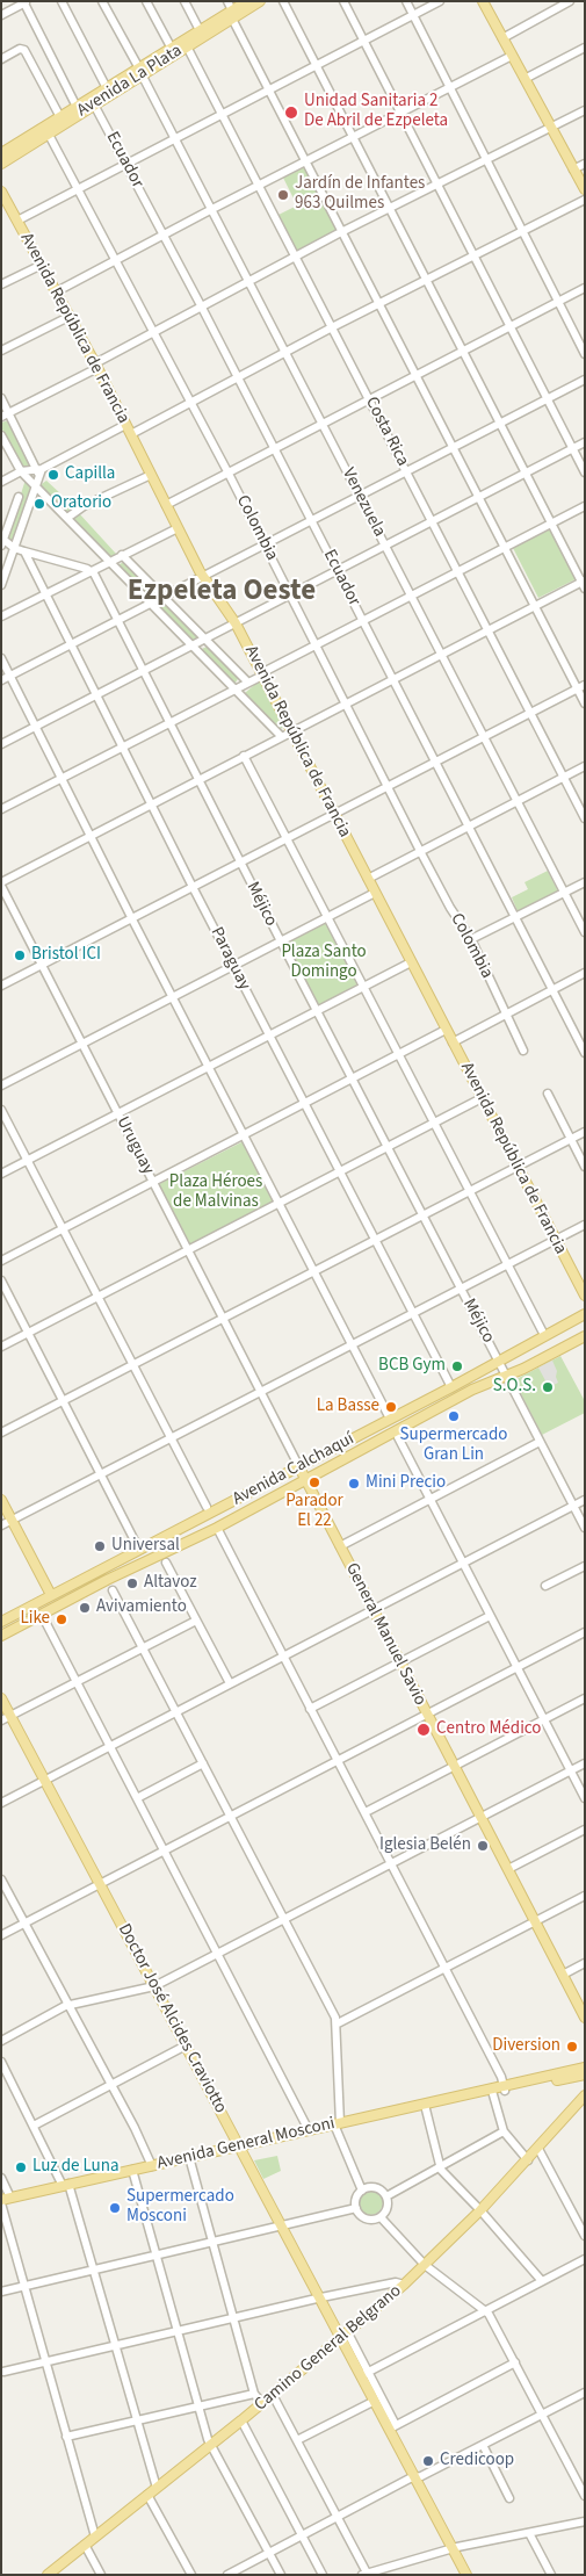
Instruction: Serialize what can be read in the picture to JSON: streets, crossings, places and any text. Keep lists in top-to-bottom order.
{
  "streets": {
    "main road": [
      "Avenida La Plata",
      "Avenida República de Francia",
      "Avenida Calchaquí",
      "General Manuel Savio",
      "Doctor José Alcides Craviotto",
      "Avenida General Mosconi",
      "Camino General Belgrano"
    ],
    "street": [
      "Ecuador",
      "Costa Rica",
      "Venezuela",
      "Colombia",
      "Méjico",
      "Paraguay",
      "Uruguay"
    ]
  },
  "crossings": [
    ["Avenida La Plata", "Ecuador"],
    ["Avenida La Plata", "Costa Rica"],
    ["Avenida La Plata", "Venezuela"],
    ["Avenida La Plata", "Colombia"],
    ["Méjico", "Avenida Calchaquí"],
    ["Paraguay", "Avenida Calchaquí"],
    ["Uruguay", "Avenida Calchaquí"],
    ["Uruguay", "General Manuel Savio"],
    ["Avenida Calchaquí", "General Manuel Savio"],
    ["Doctor José Alcides Craviotto", "Avenida General Mosconi"],
    ["Doctor José Alcides Craviotto", "Camino General Belgrano"]
  ],
  "districts": ["Ezpeleta Oeste"],
  "parks": ["Plaza Santo Domingo", "Plaza Héroes de Malvinas"],
  "places": [
    "Unidad Sanitaria 2 De Abril de Ezpeleta",
    "Jardín de Infantes 963 Quilmes",
    "Capilla",
    "Oratorio",
    "Bristol ICI",
    "BCB Gym",
    "S.O.S.",
    "La Basse",
    "Supermercado Gran Lin",
    "Parador El 22",
    "Mini Precio",
    "Universal",
    "Altavoz",
    "Avivamiento",
    "Like",
    "Centro Médico",
    "Iglesia Belén",
    "Diversion",
    "Luz de Luna",
    "Supermercado Mosconi",
    "Credicoop"
  ]
}
